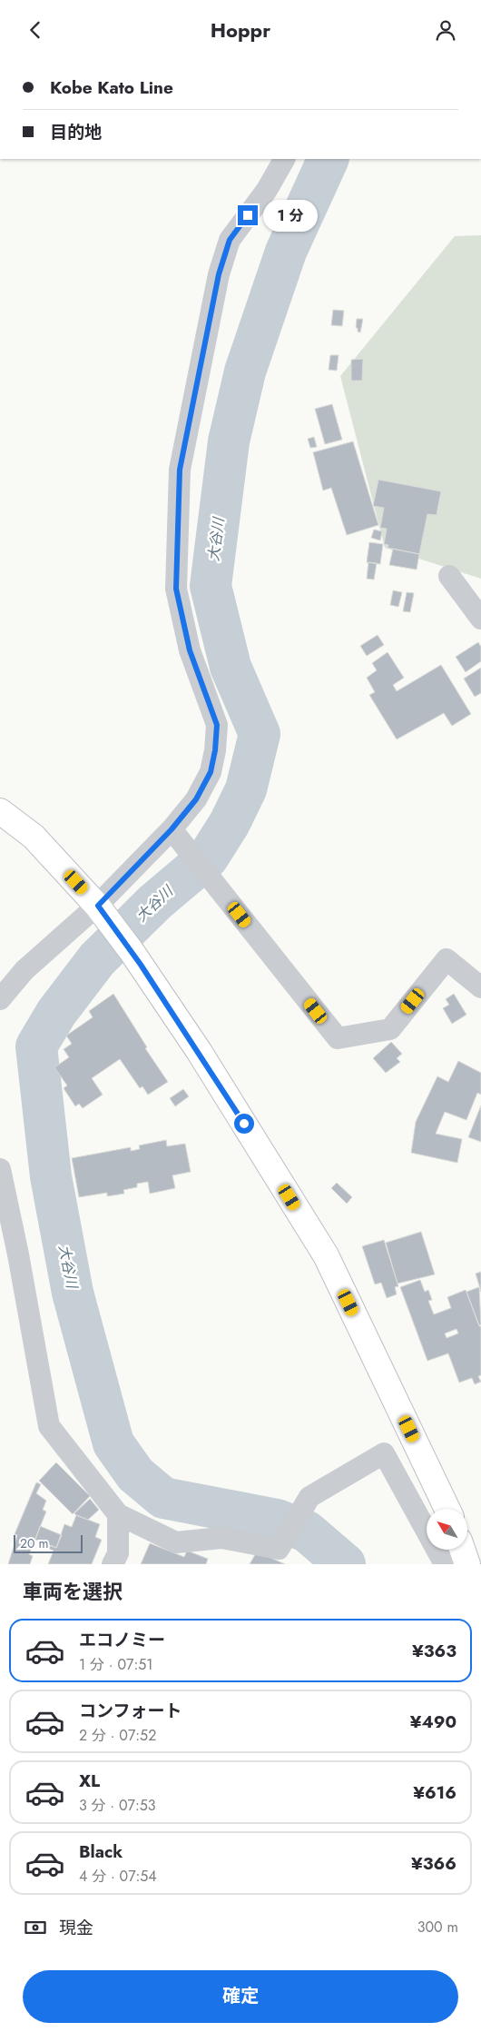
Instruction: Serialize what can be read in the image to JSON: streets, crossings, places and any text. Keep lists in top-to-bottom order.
{
  "water": ["大谷川"],
  "scale_bar": "20 m",
  "north": "top left",
  "page": {
    "header": "Hoppr",
    "banner": ["Kobe Kato Line", "目的地"],
    "bubble": "1 分",
    "scale": "20 m",
    "heading": "車両を選択",
    "list": [
      {
        "name": "エコノミー",
        "note": "1 分 · 07:51",
        "value": "¥363"
      },
      {
        "name": "コンフォート",
        "note": "2 分 · 07:52",
        "value": "¥490"
      },
      {
        "name": "XL",
        "note": "3 分 · 07:53",
        "value": "¥616"
      },
      {
        "name": "Black",
        "note": "4 分 · 07:54",
        "value": "¥366"
      }
    ],
    "pay": ["現金", "300 m"],
    "buttons": "確定"
  }
}
